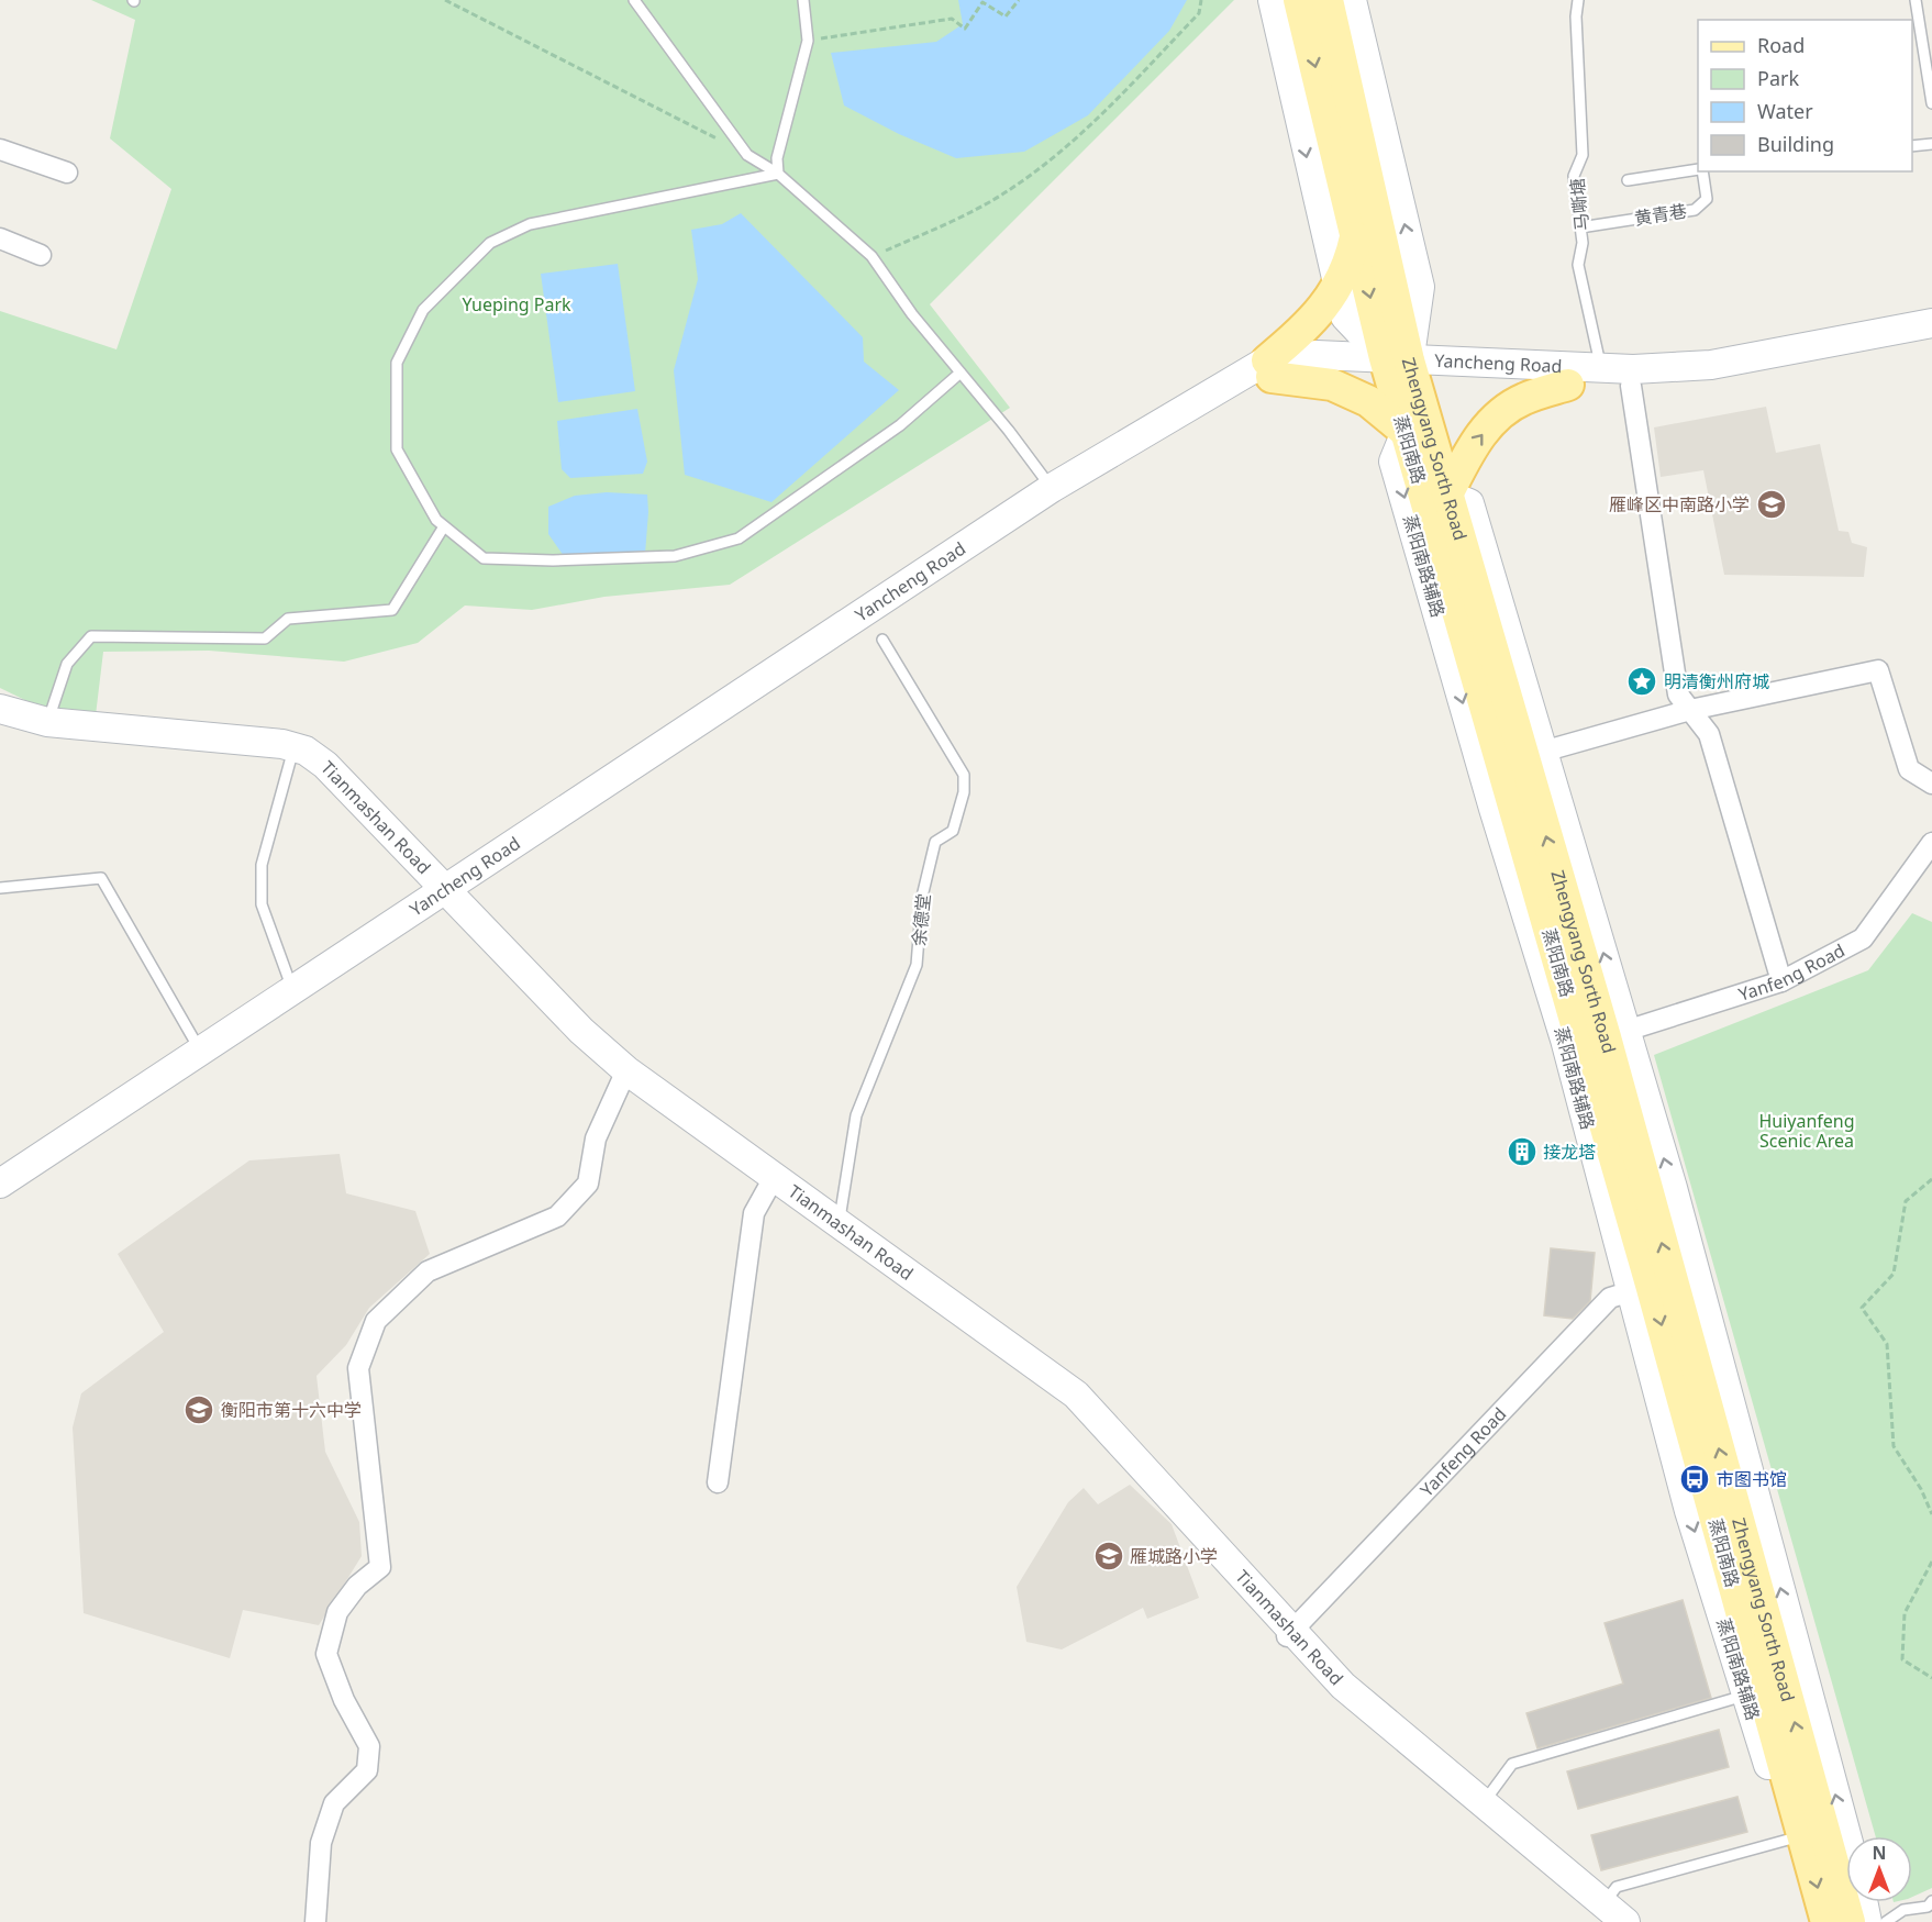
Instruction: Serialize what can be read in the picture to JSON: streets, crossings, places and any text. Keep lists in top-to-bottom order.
{
  "streets": {
    "main road": ["蒸阳南路", "Zhengyang Sorth Road"],
    "street": ["Yancheng Road", "Tianmashan Road", "Yanfeng Road"],
    "lane": ["马嘶塘", "黄青巷", "余德堂"]
  },
  "crossings": [
    ["马嘶塘", "黄青巷"],
    ["马嘶塘", "Yancheng Road"],
    ["Yancheng Road", "蒸阳南路"],
    ["Yancheng Road", "Zhengyang Sorth Road"],
    ["Yancheng Road", "Tianmashan Road"],
    ["蒸阳南路", "Zhengyang Sorth Road"],
    ["蒸阳南路", "Yanfeng Road"],
    ["Zhengyang Sorth Road", "Yanfeng Road"],
    ["Tianmashan Road", "余德堂"],
    ["Tianmashan Road", "Yanfeng Road"]
  ],
  "one_way": ["蒸阳南路", "Zhengyang Sorth Road"],
  "parks": ["Yueping Park", "Huiyanfeng Scenic Area"],
  "places": {
    "school or university": ["雁峰区中南路小学", "衡阳市第十六中学", "雁城路小学"],
    "place": ["明清衡州府城"],
    "building": ["接龙塔"],
    "bus stop": ["市图书馆"]
  },
  "legend": [
    "Road",
    "Park",
    "Water",
    "Building"
  ],
  "north": "top"
}
